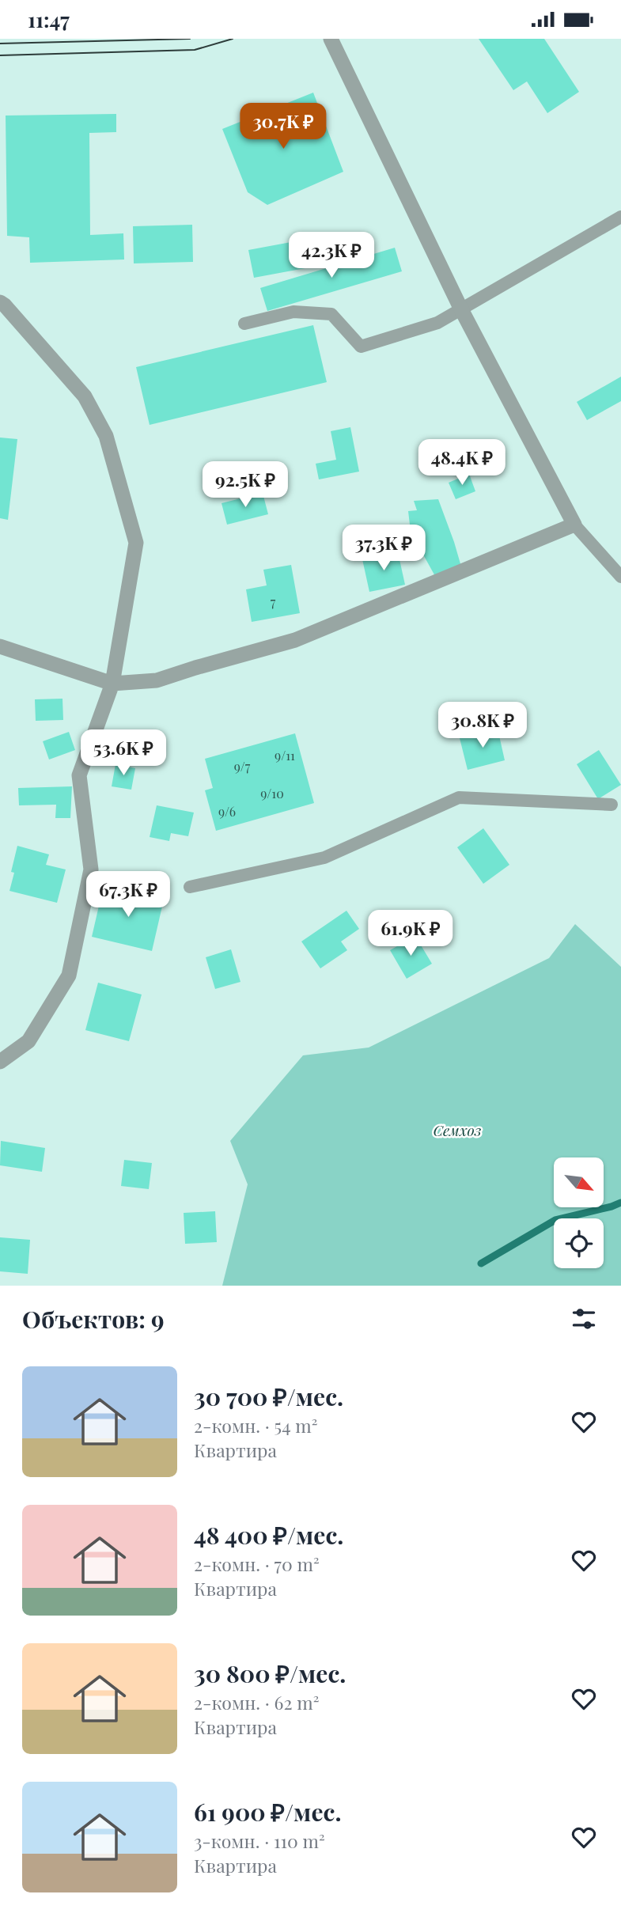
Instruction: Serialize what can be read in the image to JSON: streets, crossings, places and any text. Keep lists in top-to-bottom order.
{
  "parks": ["Семхоз"],
  "house_numbers": [
    "7",
    "9/11",
    "9/7",
    "9/10",
    "9/6"
  ],
  "north": "bottom right",
  "page": {
    "status": "11:47",
    "price": [
      "30.7K ₽",
      "42.3K ₽",
      "48.4K ₽",
      "92.5K ₽",
      "37.3K ₽",
      "30.8K ₽",
      "53.6K ₽",
      "67.3K ₽",
      "61.9K ₽"
    ],
    "heading": "Объектов: 9",
    "list": [
      {
        "name": "30 700 ₽/мес.",
        "note": "2-комн. · 54 m² · Квартира"
      },
      {
        "name": "48 400 ₽/мес.",
        "note": "2-комн. · 70 m² · Квартира"
      },
      {
        "name": "30 800 ₽/мес.",
        "note": "2-комн. · 62 m² · Квартира"
      },
      {
        "name": "61 900 ₽/мес.",
        "note": "3-комн. · 110 m² · Квартира"
      }
    ]
  }
}
